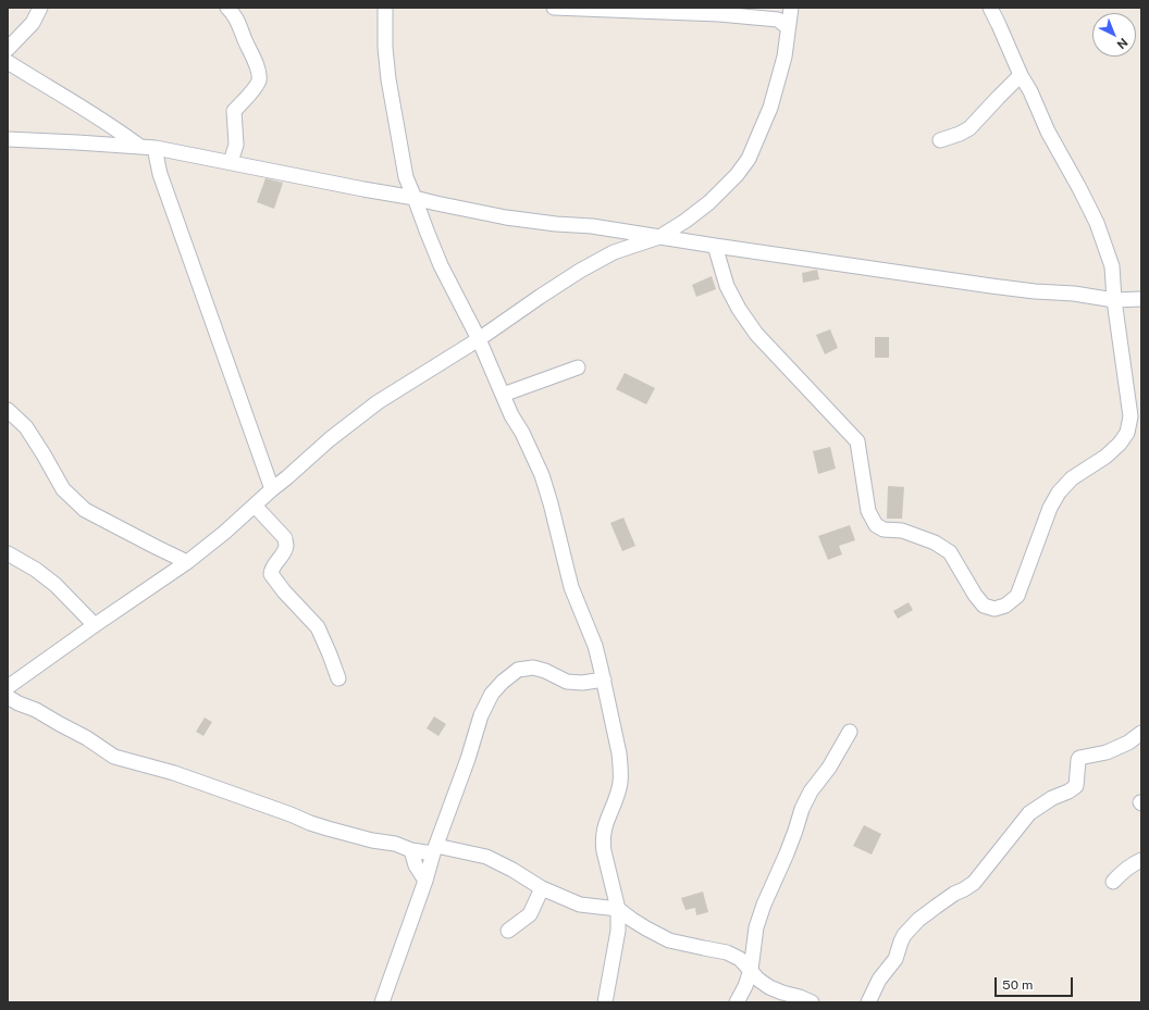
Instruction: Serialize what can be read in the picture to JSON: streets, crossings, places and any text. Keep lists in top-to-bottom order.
{
  "scale_bar": "50 m",
  "north": "bottom right"
}
